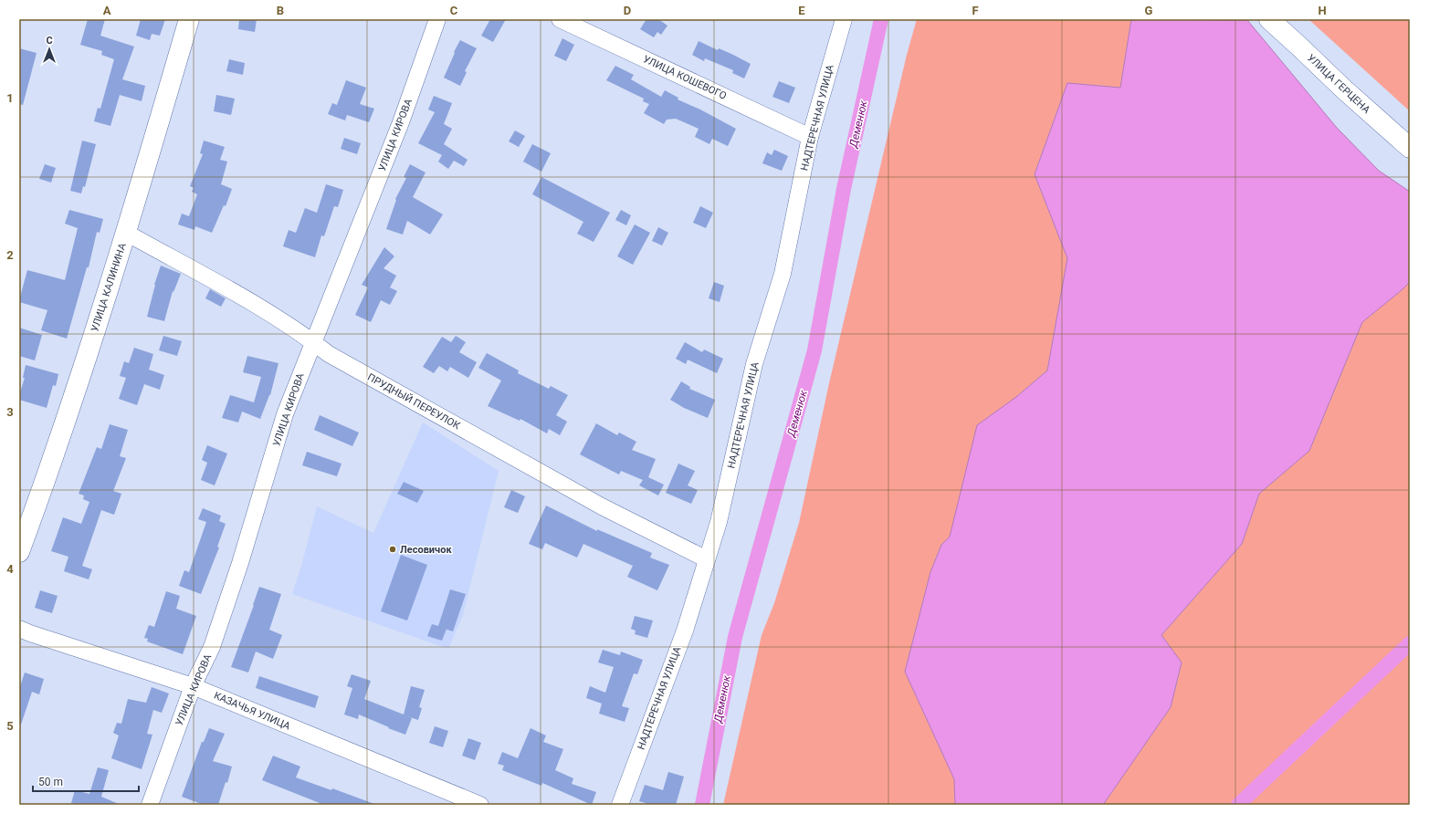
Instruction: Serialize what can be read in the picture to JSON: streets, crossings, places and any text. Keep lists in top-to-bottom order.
{
  "streets": {
    "street": [
      "УЛИЦА КОШЕВОГО",
      "УЛИЦА ГЕРЦЕНА",
      "НАДТЕРЕЧНАЯ УЛИЦА",
      "УЛИЦА КИРОВА",
      "УЛИЦА КАЛИНИНА",
      "ПРУДНЫЙ ПЕРЕУЛОК",
      "КАЗАЧЬЯ УЛИЦА"
    ]
  },
  "crossings": [
    ["УЛИЦА КОШЕВОГО", "НАДТЕРЕЧНАЯ УЛИЦА"],
    ["НАДТЕРЕЧНАЯ УЛИЦА", "ПРУДНЫЙ ПЕРЕУЛОК"],
    ["УЛИЦА КИРОВА", "ПРУДНЫЙ ПЕРЕУЛОК"],
    ["УЛИЦА КИРОВА", "КАЗАЧЬЯ УЛИЦА"],
    ["УЛИЦА КАЛИНИНА", "ПРУДНЫЙ ПЕРЕУЛОК"]
  ],
  "water": ["Деменюк"],
  "places": ["Лесовичок"],
  "scale_bar": "50 m",
  "north": "top",
  "grid": {
    "columns": [
      "A",
      "B",
      "C",
      "D",
      "E",
      "F",
      "G",
      "H"
    ],
    "rows": [
      "1",
      "2",
      "3",
      "4",
      "5"
    ]
  }
}
